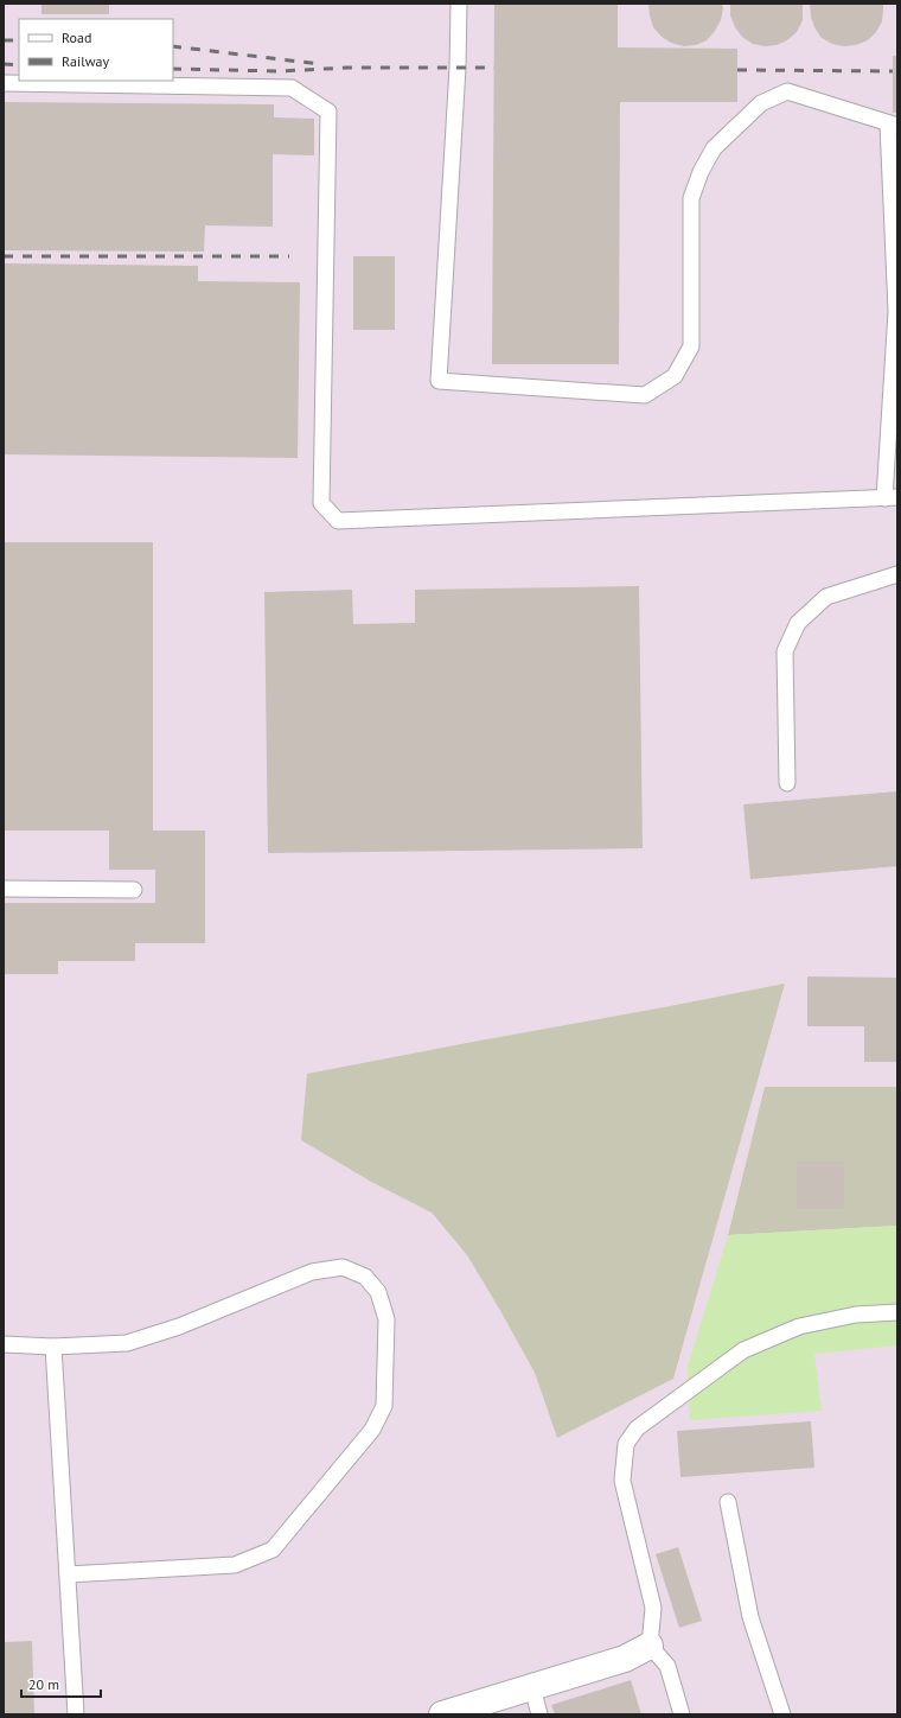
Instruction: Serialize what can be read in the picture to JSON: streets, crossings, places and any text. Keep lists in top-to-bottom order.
{
  "legend": ["Road", "Railway"],
  "scale_bar": "20 m"
}
